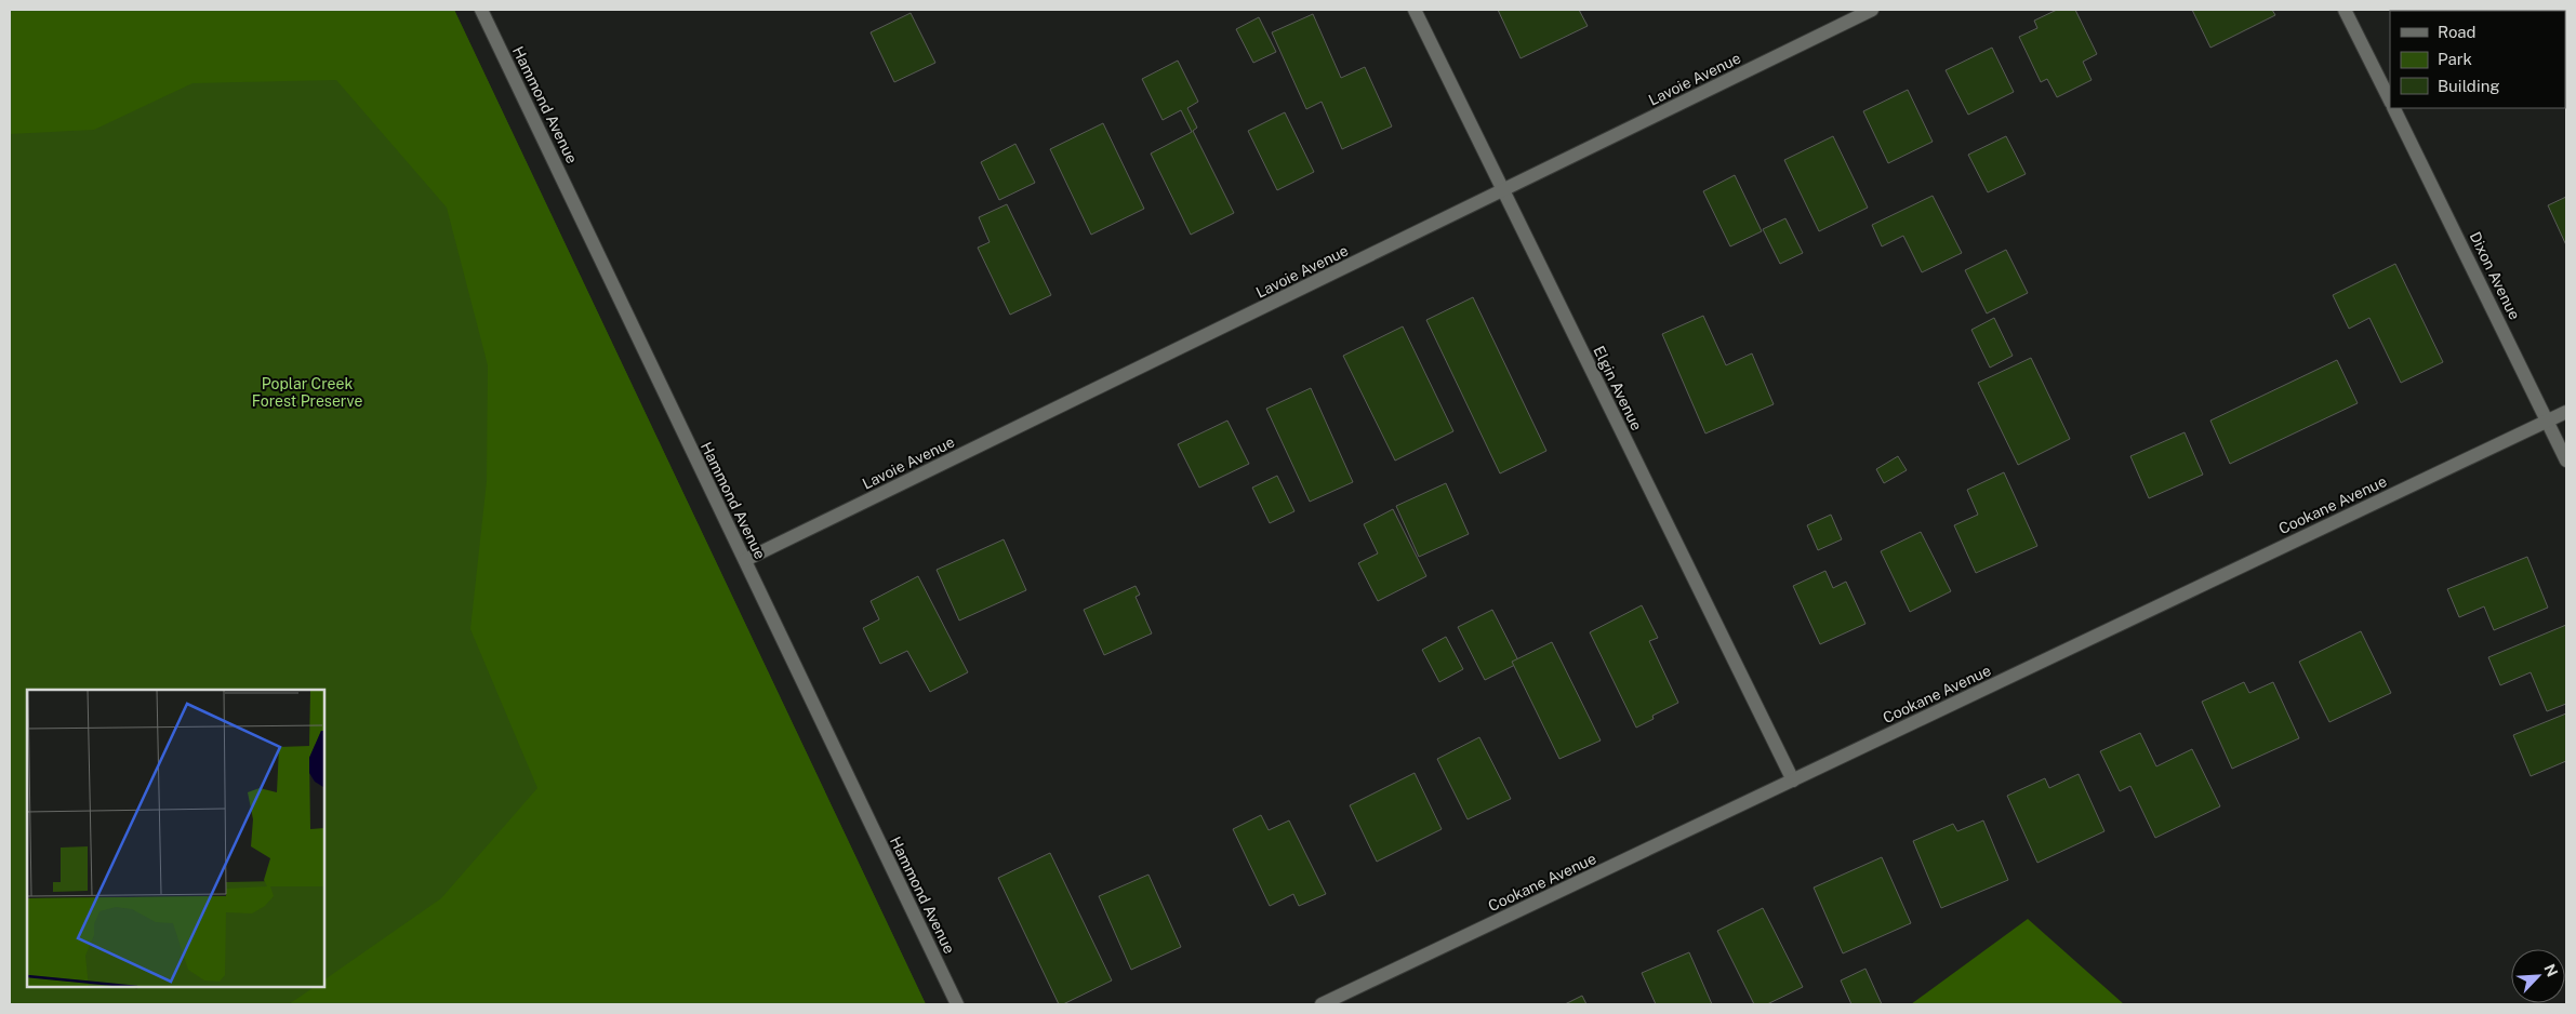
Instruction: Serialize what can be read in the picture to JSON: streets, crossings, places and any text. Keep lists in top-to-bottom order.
{
  "streets": {
    "street": [
      "Lavoie Avenue",
      "Hammond Avenue",
      "Dixon Avenue",
      "Elgin Avenue",
      "Cookane Avenue"
    ]
  },
  "crossings": [
    ["Lavoie Avenue", "Hammond Avenue"],
    ["Lavoie Avenue", "Elgin Avenue"],
    ["Dixon Avenue", "Cookane Avenue"],
    ["Elgin Avenue", "Cookane Avenue"]
  ],
  "parks": ["Poplar Creek Forest Preserve"],
  "legend": ["Road", "Park", "Building"],
  "north": "top right"
}
